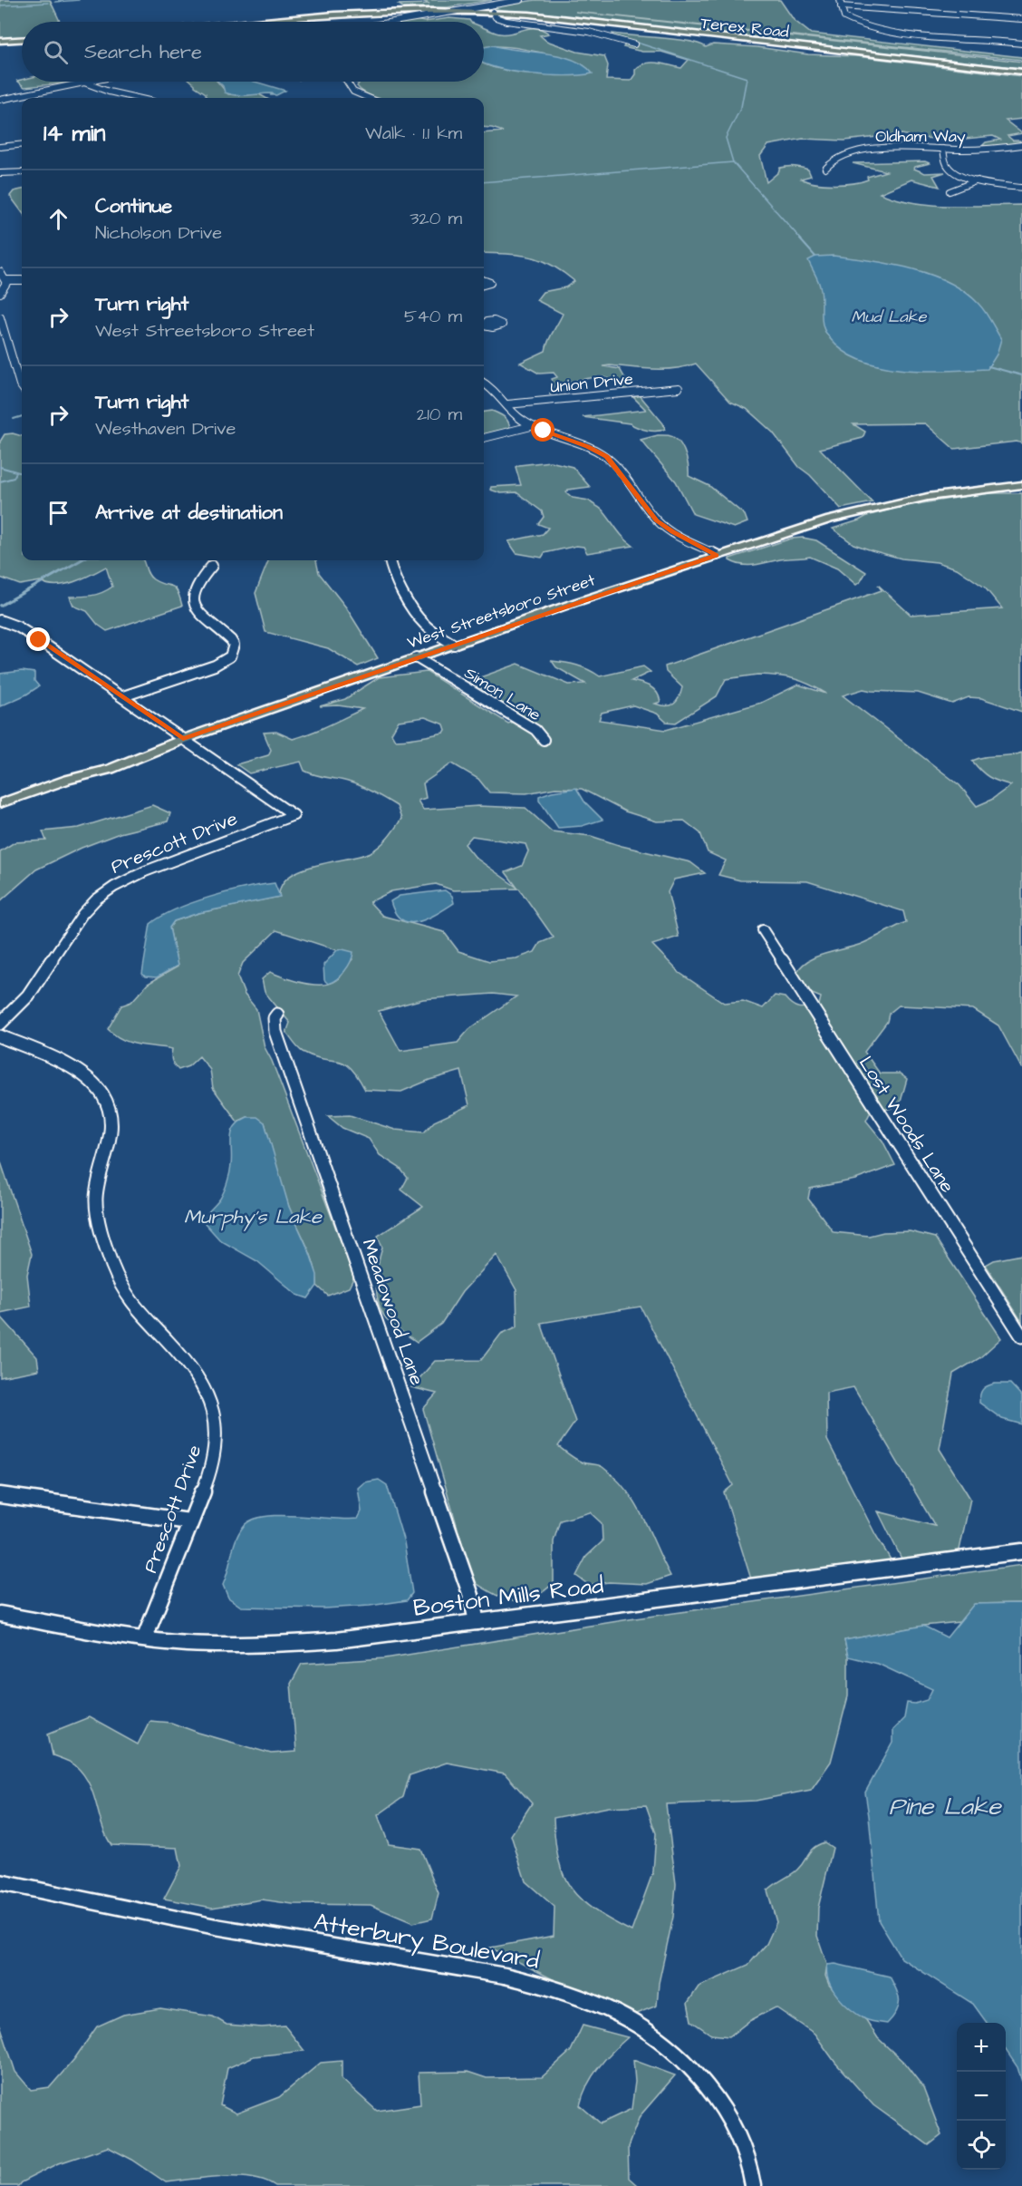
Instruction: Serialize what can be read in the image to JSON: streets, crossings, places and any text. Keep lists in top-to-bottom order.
{
  "streets": {
    "main road": ["Terex Road", "West Streetsboro Street"],
    "street": [
      "Oldham Way",
      "Union Drive",
      "Simon Lane",
      "Prescott Drive",
      "Lost Woods Lane",
      "Meadowood Lane",
      "Boston Mills Road",
      "Atterbury Boulevard"
    ]
  },
  "crossings": [
    ["West Streetsboro Street", "Simon Lane"],
    ["West Streetsboro Street", "Prescott Drive"],
    ["Prescott Drive", "Boston Mills Road"],
    ["Meadowood Lane", "Boston Mills Road"]
  ],
  "water": ["Mud Lake", "Murphy's Lake", "Pine Lake"],
  "page": {
    "search": "Search here",
    "heading": ["14 min", "Walk · 1.1 km"],
    "list": [
      ["Continue", "Nicholson Drive", "320 m"],
      ["Turn right", "West Streetsboro Street", "540 m"],
      ["Turn right", "Westhaven Drive", "210 m"],
      "Arrive at destination"
    ],
    "map_buttons": ["+", "−"]
  }
}
